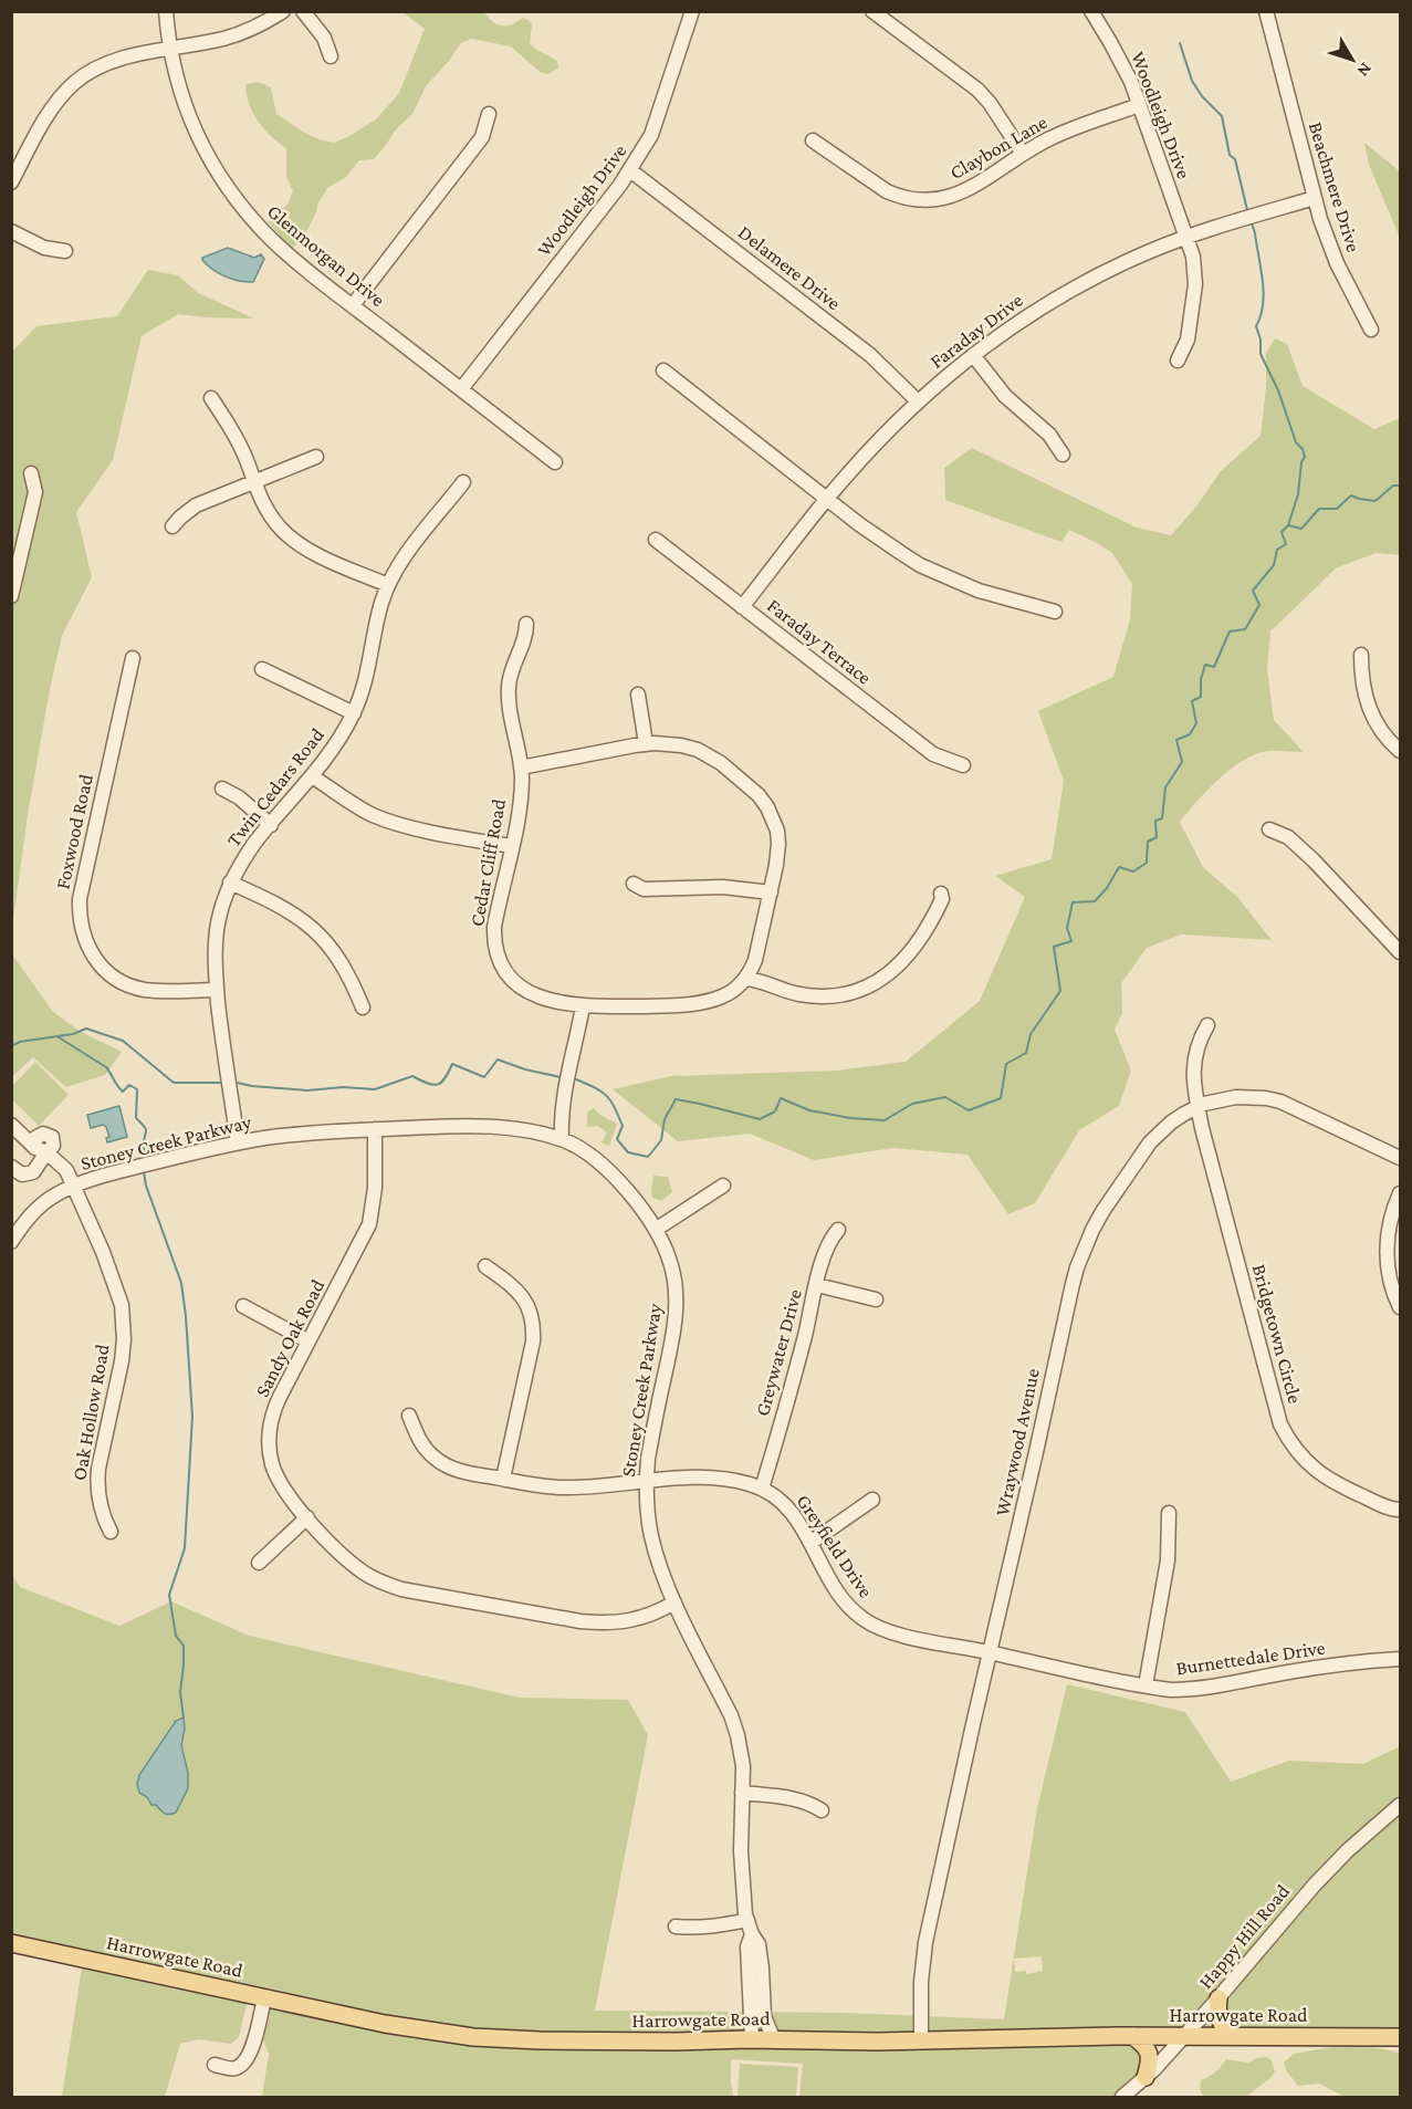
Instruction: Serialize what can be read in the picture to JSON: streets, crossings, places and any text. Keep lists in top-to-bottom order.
{
  "streets": {
    "main road": ["Harrowgate Road"],
    "street": [
      "Woodleigh Drive",
      "Claybon Lane",
      "Beachmere Drive",
      "Glenmorgan Drive",
      "Delamere Drive",
      "Faraday Drive",
      "Faraday Terrace",
      "Twin Cedars Road",
      "Foxwood Road",
      "Cedar Cliff Road",
      "Stoney Creek Parkway",
      "Bridgetown Circle",
      "Sandy Oak Road",
      "Greywater Drive",
      "Oak Hollow Road",
      "Wraywood Avenue",
      "Greyfield Drive",
      "Burnettedale Drive",
      "Happy Hill Road"
    ]
  },
  "crossings": [
    ["Woodleigh Drive", "Claybon Lane"],
    ["Woodleigh Drive", "Glenmorgan Drive"],
    ["Woodleigh Drive", "Delamere Drive"],
    ["Woodleigh Drive", "Faraday Drive"],
    ["Beachmere Drive", "Faraday Drive"],
    ["Delamere Drive", "Faraday Drive"],
    ["Faraday Drive", "Faraday Terrace"],
    ["Twin Cedars Road", "Foxwood Road"],
    ["Twin Cedars Road", "Stoney Creek Parkway"],
    ["Stoney Creek Parkway", "Sandy Oak Road"],
    ["Stoney Creek Parkway", "Oak Hollow Road"],
    ["Stoney Creek Parkway", "Greyfield Drive"],
    ["Stoney Creek Parkway", "Harrowgate Road"],
    ["Bridgetown Circle", "Wraywood Avenue"],
    ["Greywater Drive", "Greyfield Drive"],
    ["Wraywood Avenue", "Greyfield Drive"],
    ["Wraywood Avenue", "Burnettedale Drive"],
    ["Wraywood Avenue", "Harrowgate Road"],
    ["Greyfield Drive", "Burnettedale Drive"],
    ["Happy Hill Road", "Harrowgate Road"]
  ],
  "north": "bottom right"
}
